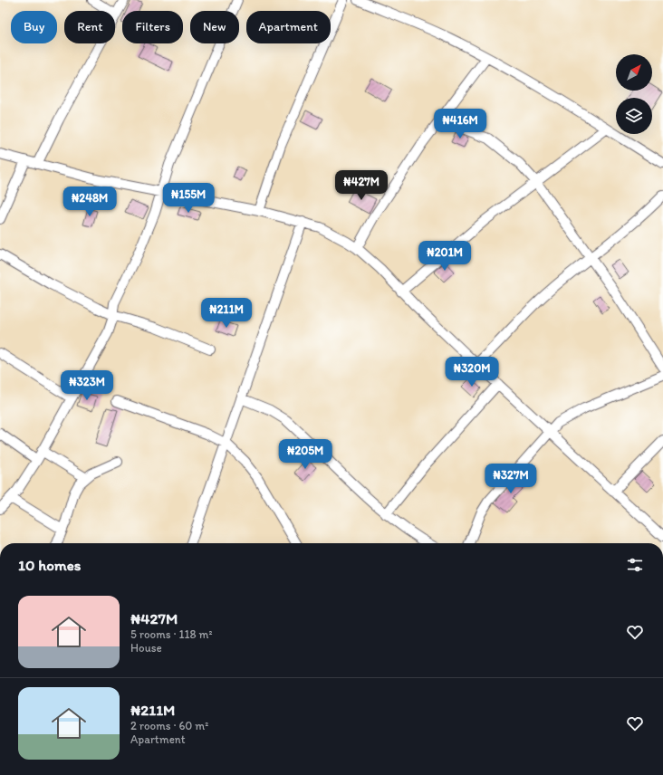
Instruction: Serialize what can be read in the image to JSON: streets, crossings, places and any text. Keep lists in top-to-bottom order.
{
  "north": "top right",
  "page": {
    "chip": [
      "Buy",
      "Rent",
      "Filters",
      "New",
      "Apartment"
    ],
    "price": [
      "₦416M",
      "₦427M",
      "₦155M",
      "₦248M",
      "₦201M",
      "₦211M",
      "₦320M",
      "₦323M",
      "₦205M",
      "₦327M"
    ],
    "heading": "10 homes",
    "list": [
      {
        "name": "₦427M",
        "note": "5 rooms · 118 m² · House"
      },
      {
        "name": "₦211M",
        "note": "2 rooms · 60 m² · Apartment"
      }
    ]
  }
}
